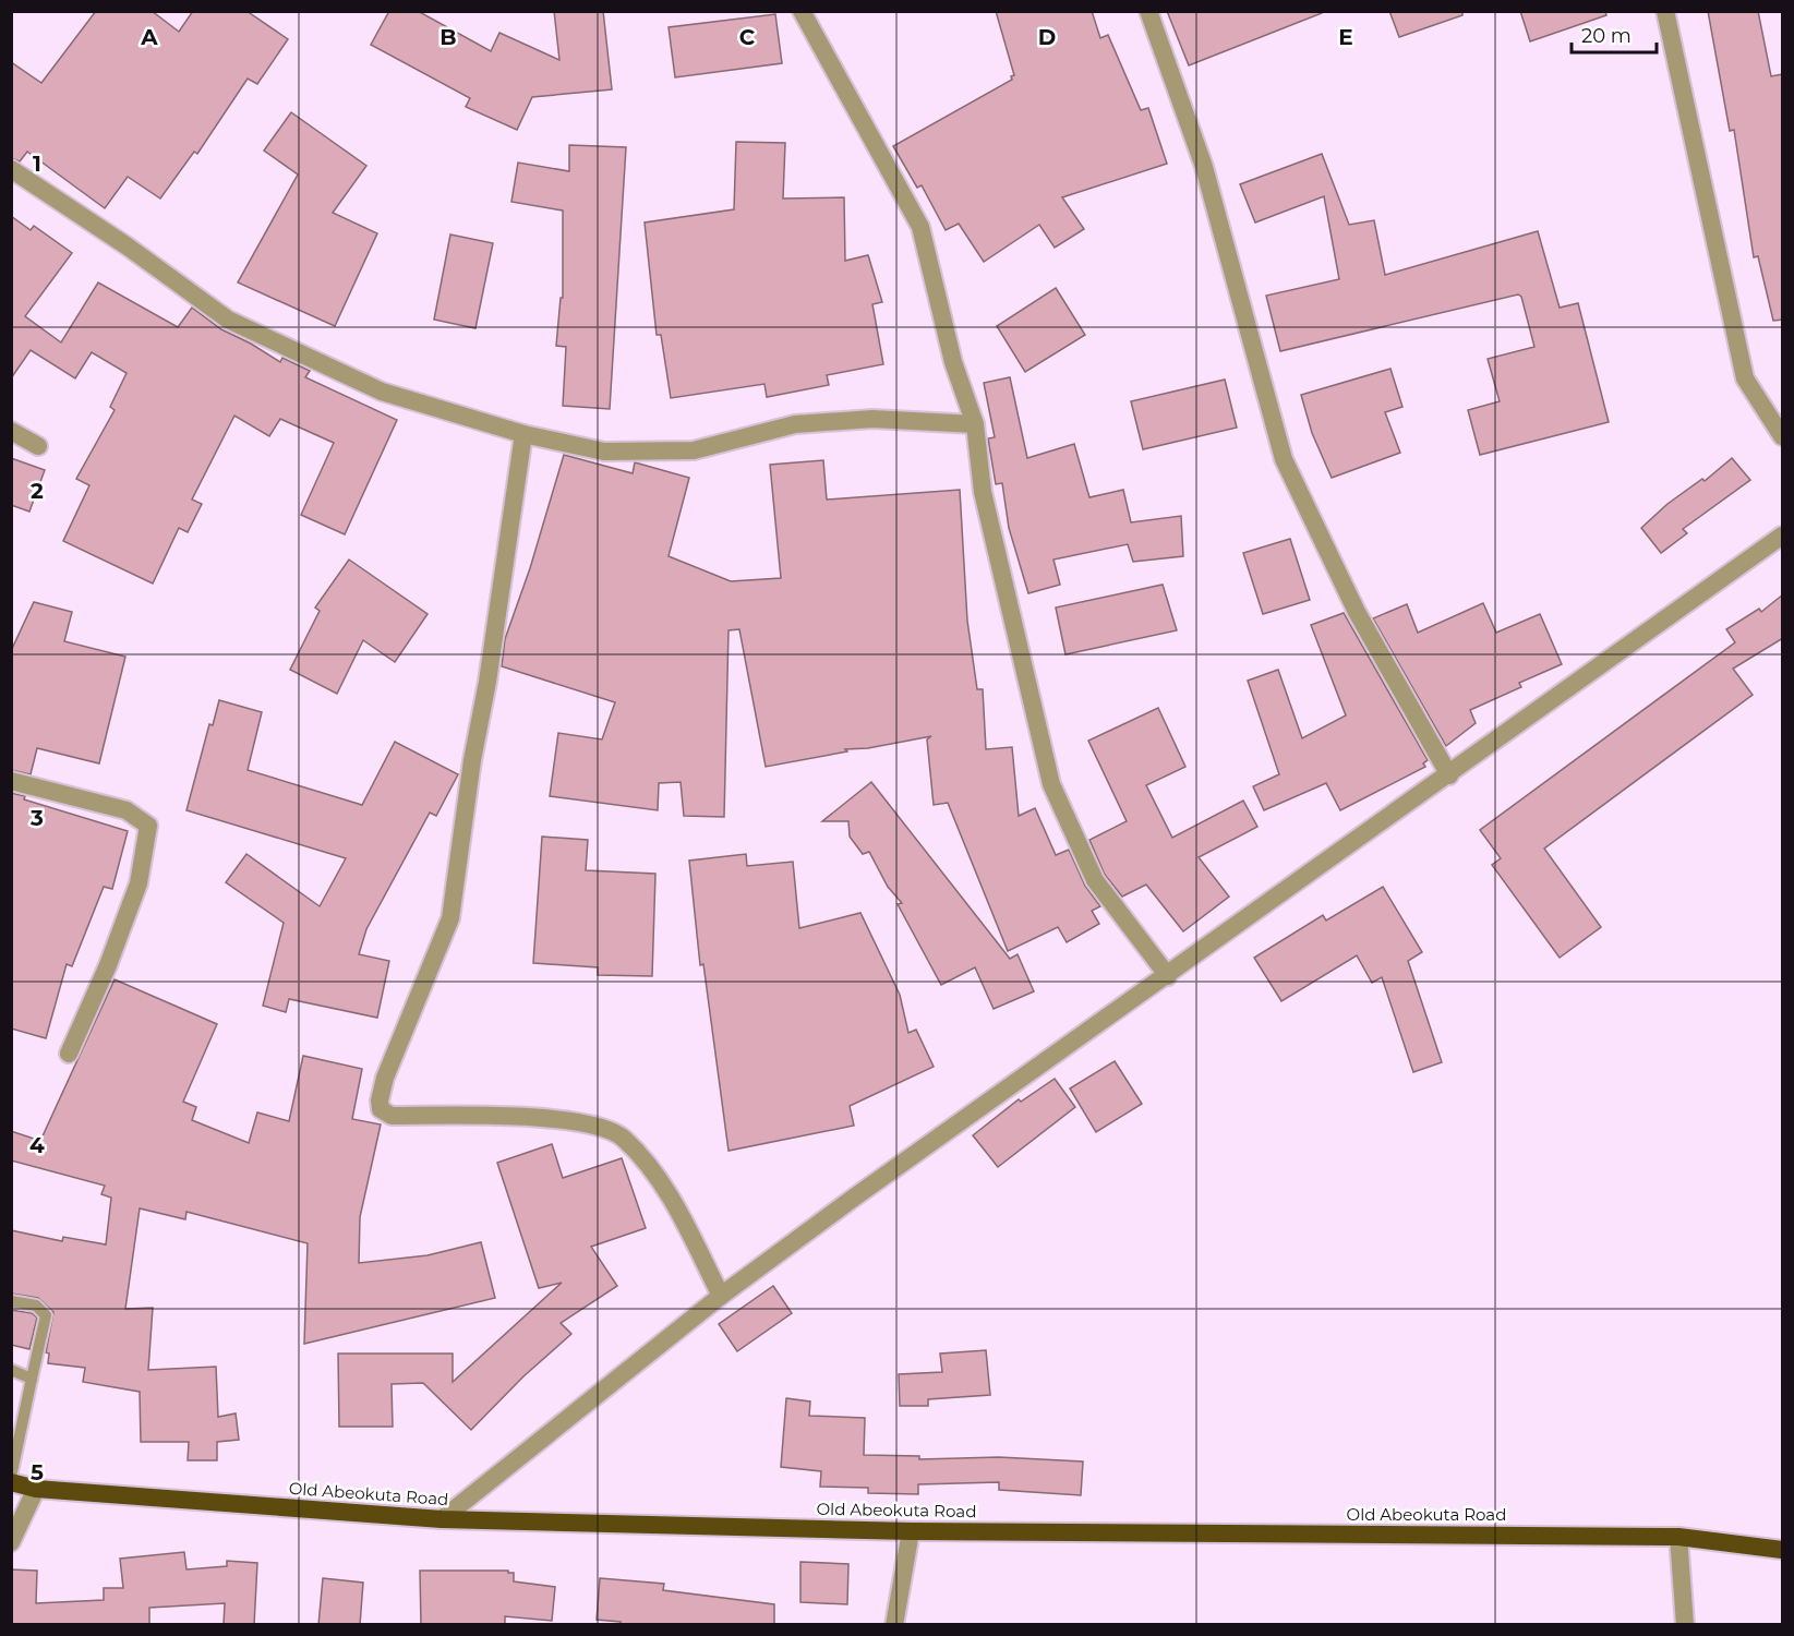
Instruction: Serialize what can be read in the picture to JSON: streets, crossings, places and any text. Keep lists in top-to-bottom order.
{
  "streets": {
    "highway": ["Old Abeokuta Road"]
  },
  "scale_bar": "20 m",
  "grid": {
    "columns": [
      "A",
      "B",
      "C",
      "D",
      "E"
    ],
    "rows": [
      "1",
      "2",
      "3",
      "4",
      "5"
    ]
  }
}
